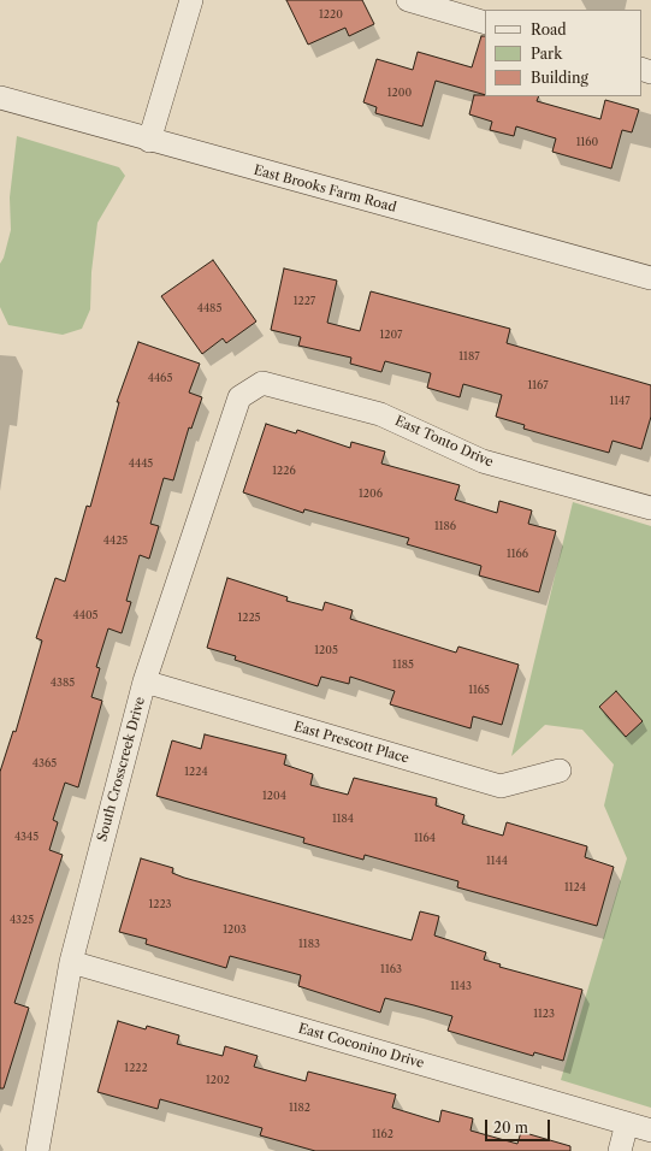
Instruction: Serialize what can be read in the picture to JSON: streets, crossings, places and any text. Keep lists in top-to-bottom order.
{
  "streets": {
    "street": [
      "East Brooks Farm Road",
      "East Tonto Drive",
      "East Prescott Place",
      "South Crosscreek Drive",
      "East Coconino Drive"
    ]
  },
  "crossings": [
    ["East Tonto Drive", "South Crosscreek Drive"],
    ["East Prescott Place", "South Crosscreek Drive"],
    ["South Crosscreek Drive", "East Coconino Drive"]
  ],
  "house_numbers": [
    "1220",
    "1200",
    "1160",
    "1227",
    "4485",
    "1207",
    "1187",
    "4465",
    "1167",
    "1147",
    "4445",
    "1226",
    "1206",
    "1186",
    "4425",
    "1166",
    "4405",
    "1225",
    "1205",
    "1185",
    "4385",
    "1165",
    "4365",
    "1224",
    "1204",
    "1184",
    "4345",
    "1164",
    "1144",
    "1124",
    "1223",
    "4325",
    "1203",
    "1183",
    "1163",
    "1143",
    "1123",
    "1222",
    "1202",
    "1182",
    "1162"
  ],
  "legend": ["Road", "Park", "Building"],
  "scale_bar": "20 m"
}
